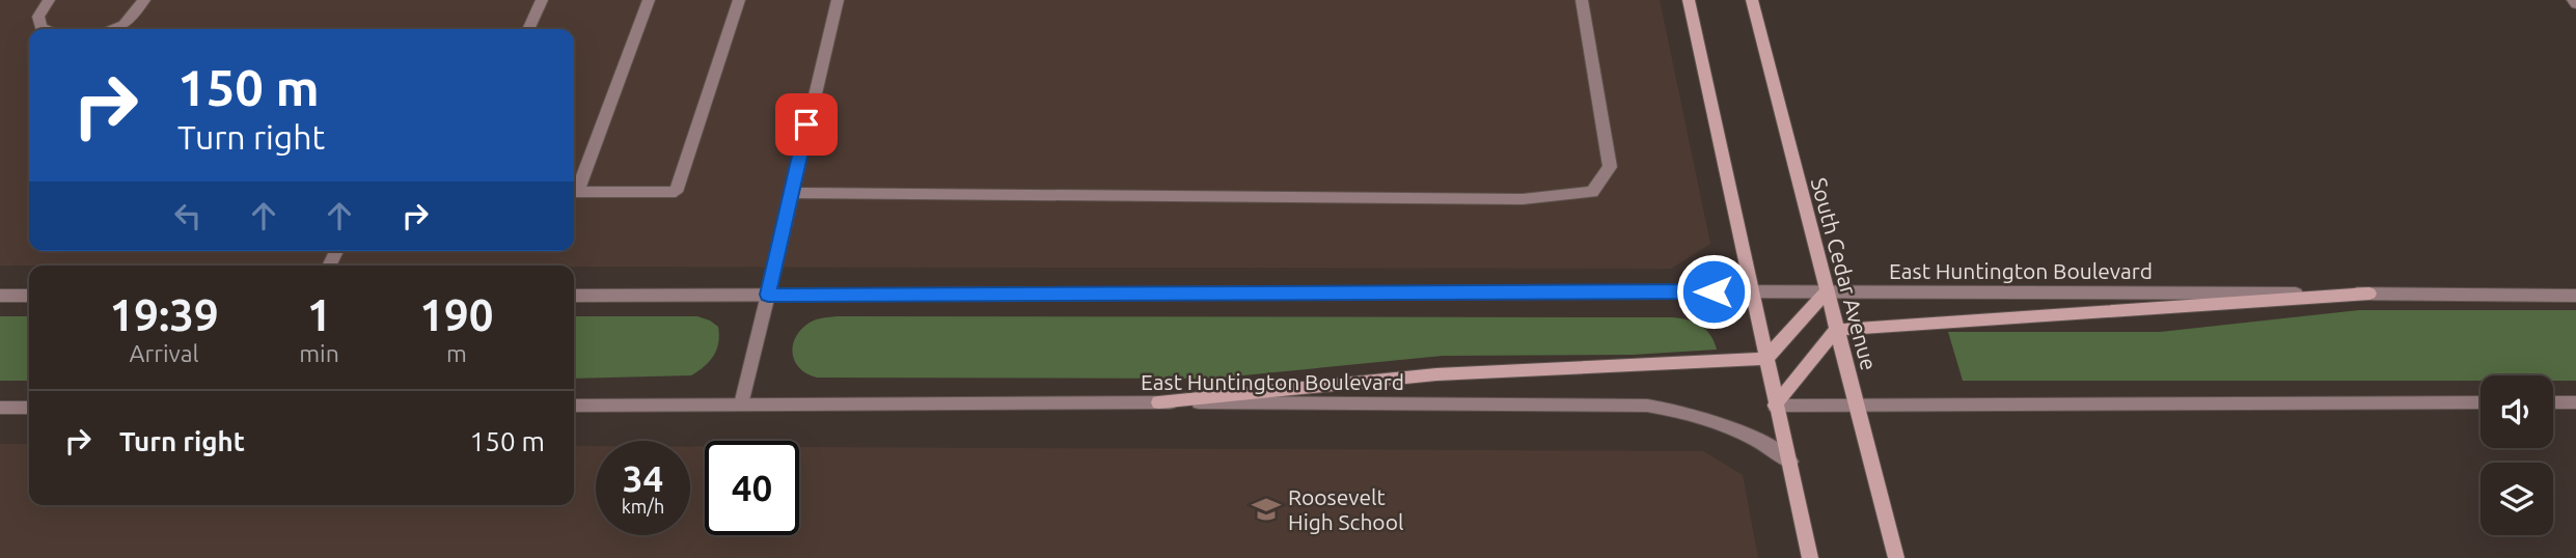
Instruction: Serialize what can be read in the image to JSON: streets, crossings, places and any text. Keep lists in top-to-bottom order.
{
  "streets": {
    "main road": ["South Cedar Avenue"],
    "street": ["East Huntington Boulevard"]
  },
  "crossings": [
    ["East Huntington Boulevard", "South Cedar Avenue"]
  ],
  "places": {
    "school or university": ["Roosevelt High School"]
  },
  "page": {
    "turn": ["150 m", "Turn right"],
    "eta": [
      "19:39",
      "Arrival",
      "1",
      "min",
      "190",
      "m"
    ],
    "list": [
      {
        "name": "Turn right",
        "value": "150 m"
      }
    ],
    "speed": "34 km/h",
    "limit": "40"
  }
}
